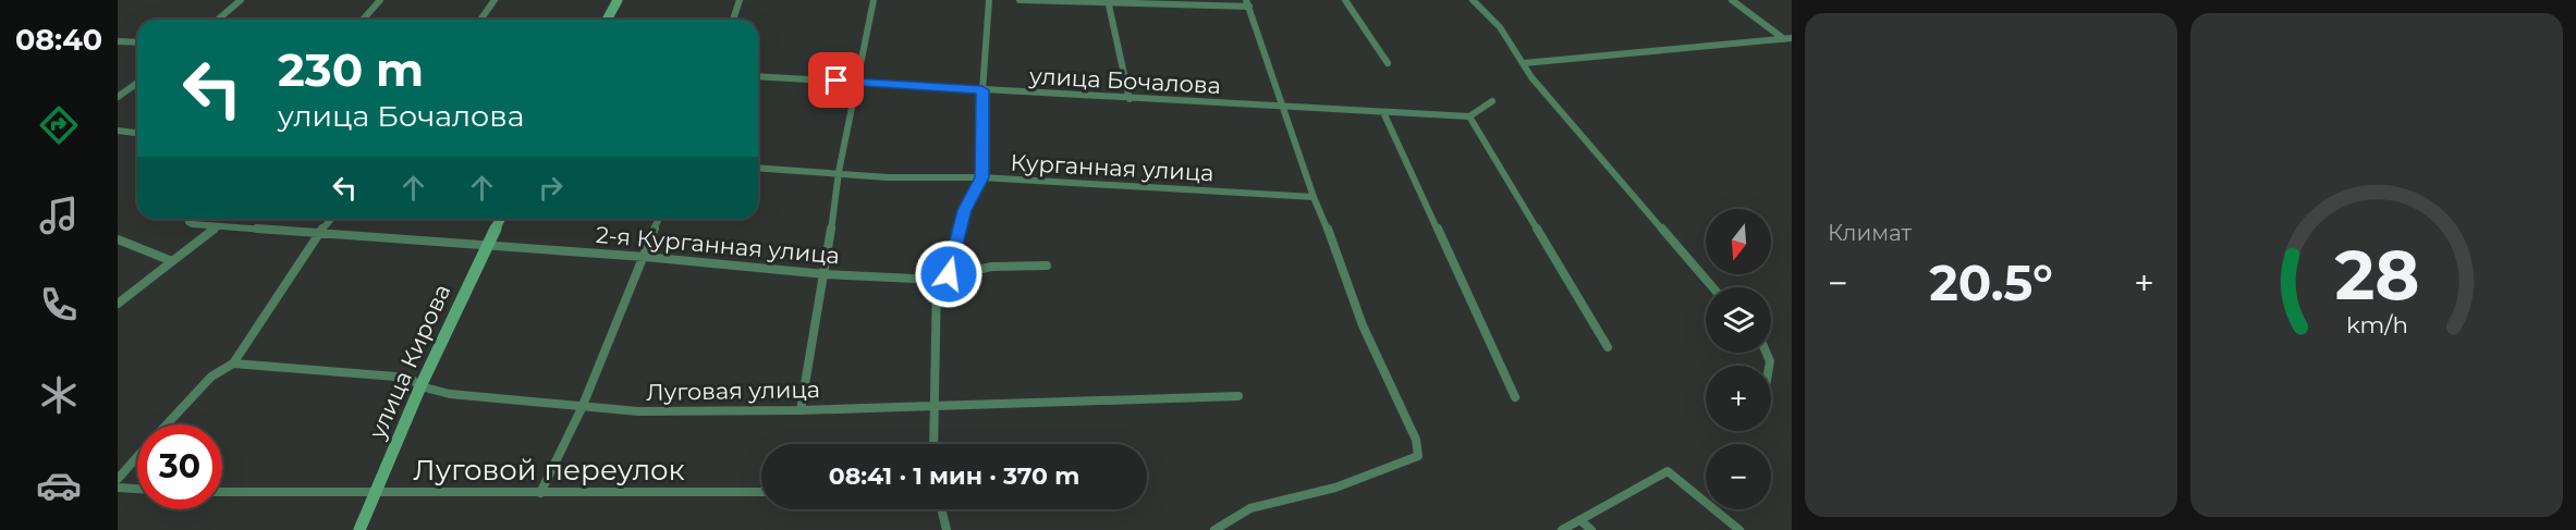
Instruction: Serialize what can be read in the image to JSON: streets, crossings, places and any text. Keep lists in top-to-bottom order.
{
  "streets": {
    "street": [
      "улица Бочалова",
      "Курганная улица",
      "2-я Курганная улица",
      "улица Кирова",
      "Луговая улица",
      "Луговой переулок"
    ]
  },
  "crossings": [
    ["2-я Курганная улица", "улица Кирова"],
    ["улица Кирова", "Луговая улица"],
    ["улица Кирова", "Луговой переулок"]
  ],
  "north": "bottom",
  "page": {
    "tabs": "08:40",
    "tile": "Климат",
    "turn": ["230 m", "улица Бочалова"],
    "map_buttons": ["+", "−"],
    "heat": ["−", "20.5°", "+"],
    "limit": "30",
    "trip": "08:41 · 1 мин · 370 m",
    "gauge": ["28", "km/h"]
  }
}
